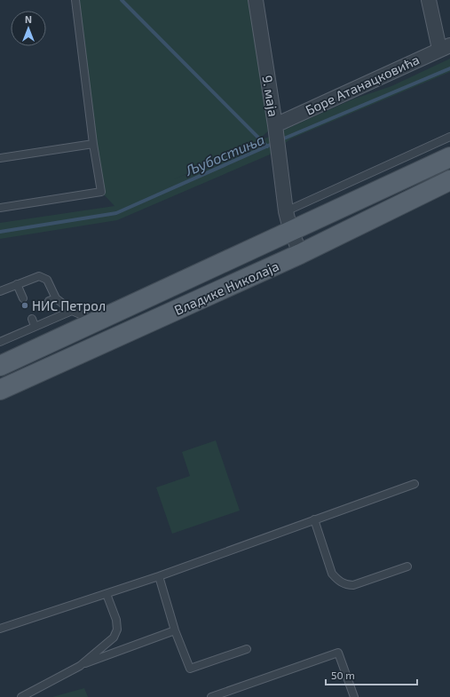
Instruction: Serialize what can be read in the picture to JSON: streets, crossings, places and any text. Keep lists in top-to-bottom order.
{
  "streets": {
    "main road": ["Владике Николаја"],
    "street": ["Боре Атанацковића", "9. маја"]
  },
  "crossings": [
    ["Боре Атанацковића", "9. маја"],
    ["9. маја", "Владике Николаја"]
  ],
  "water": ["Љубостиња"],
  "places": ["НИС Петрол"],
  "scale_bar": "50 m",
  "north": "top"
}
